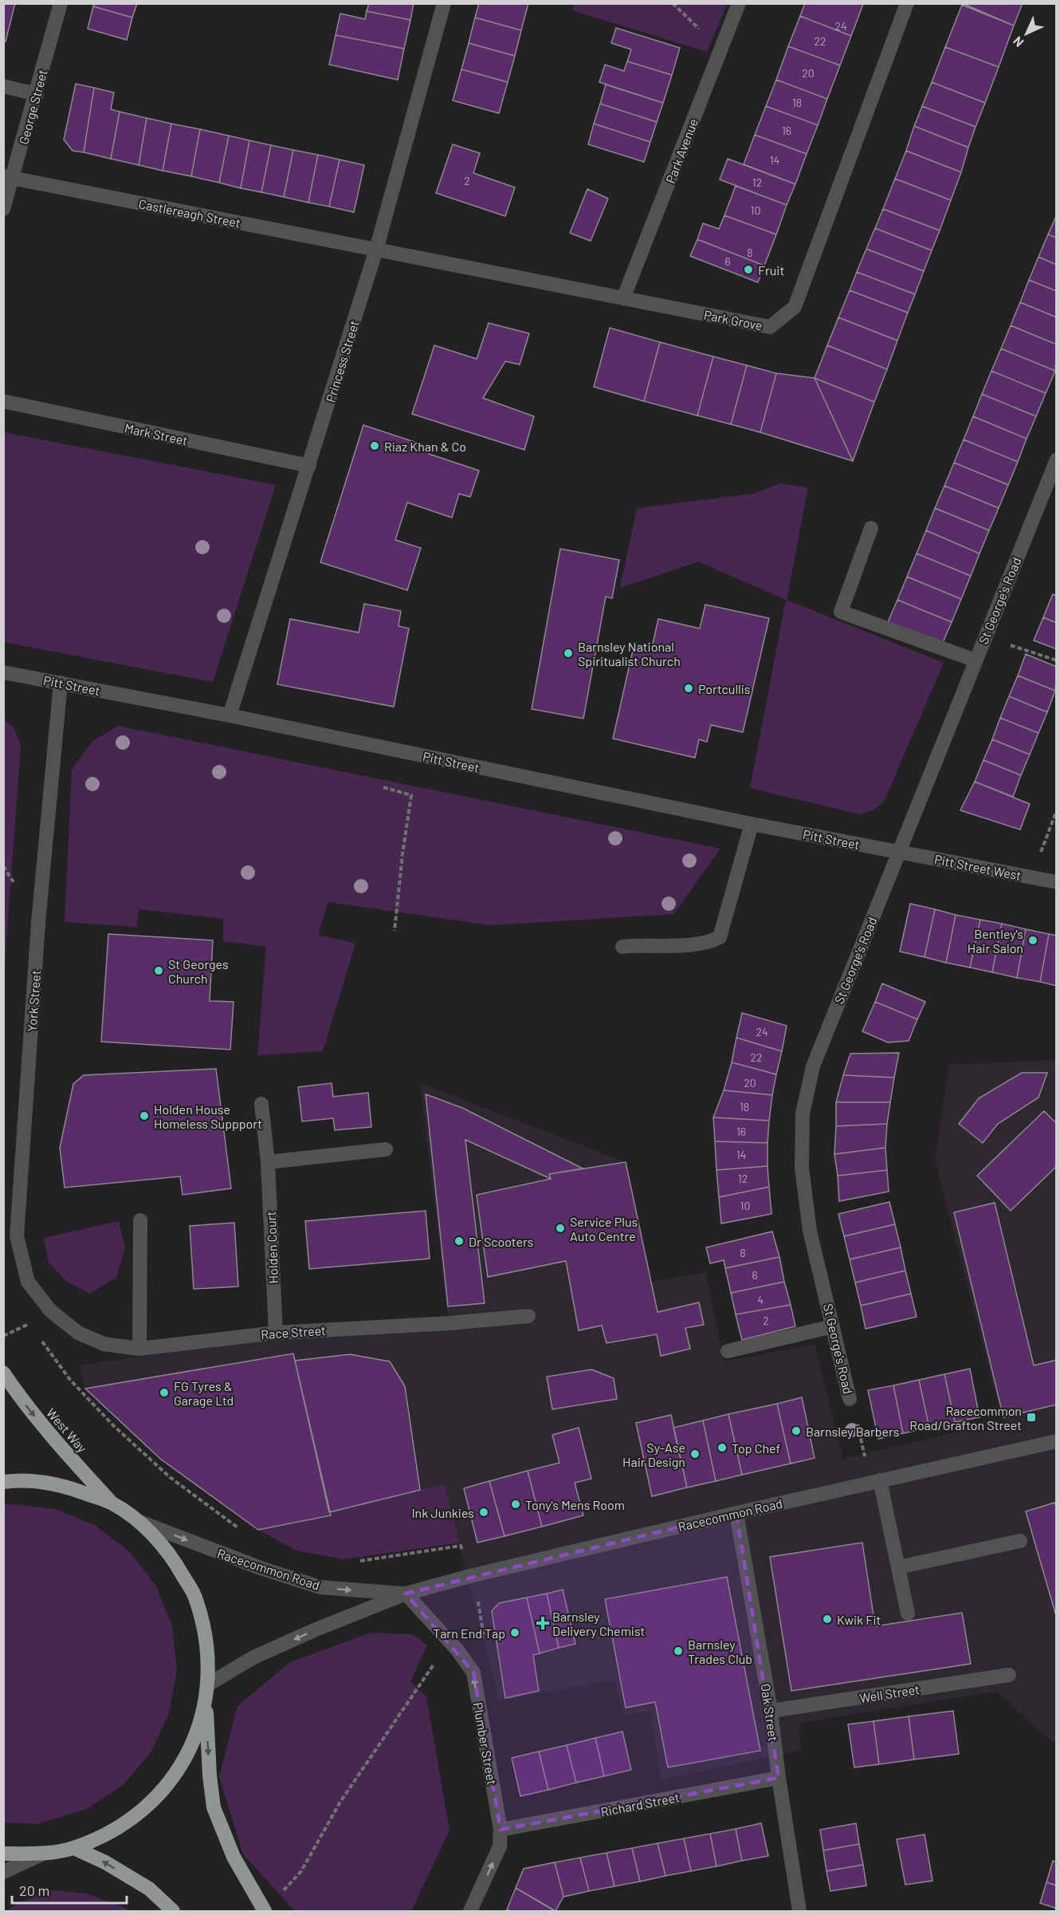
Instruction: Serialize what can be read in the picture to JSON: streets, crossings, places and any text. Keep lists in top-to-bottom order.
{
  "streets": {
    "highway": ["West Way"],
    "street": [
      "George Street",
      "Park Avenue",
      "Castlereagh Street",
      "Park Grove",
      "Princess Street",
      "Mark Street",
      "St George's Road",
      "Pitt Street",
      "Pitt Street West",
      "York Street",
      "Holden Court",
      "Race Street",
      "Racecommon Road",
      "Well Street",
      "Oak Street",
      "Plumber Street",
      "Richard Street"
    ]
  },
  "crossings": [
    ["George Street", "Castlereagh Street"],
    ["Park Avenue", "Park Grove"],
    ["Castlereagh Street", "Park Grove"],
    ["Castlereagh Street", "Princess Street"],
    ["Park Grove", "Princess Street"],
    ["Princess Street", "Mark Street"],
    ["Princess Street", "Pitt Street"],
    ["St George's Road", "Pitt Street"],
    ["St George's Road", "Pitt Street West"],
    ["St George's Road", "Racecommon Road"],
    ["Pitt Street", "Pitt Street West"],
    ["Pitt Street", "York Street"],
    ["York Street", "Race Street"],
    ["Holden Court", "Race Street"],
    ["Racecommon Road", "Oak Street"],
    ["Racecommon Road", "Plumber Street"],
    ["Well Street", "Oak Street"],
    ["Oak Street", "Richard Street"],
    ["Plumber Street", "Richard Street"]
  ],
  "one_way": ["West Way", "Plumber Street"],
  "places": {
    "other": [
      "Fruit",
      "Riaz Khan & Co",
      "Barnsley National Spiritualist Church",
      "Portcullis",
      "Bentley's Hair Salon",
      "St Georges Church",
      "Holden House Homeless Suppport",
      "Service Plus Auto Centre",
      "Dr Scooters",
      "FG Tyres & Garage Ltd",
      "Barnsley Barbers",
      "Top Chef",
      "Sy-Ase Hair Design",
      "Tony's Mens Room",
      "Ink Junkies",
      "Kwik Fit",
      "Tarn End Tap",
      "Barnsley Trades Club"
    ],
    "transit": ["Racecommon Road/Grafton Street"],
    "health": ["Barnsley Delivery Chemist"]
  },
  "house_numbers": [
    "24",
    "22",
    "20",
    "18",
    "16",
    "14",
    "2",
    "12",
    "10",
    "8",
    "6",
    "24",
    "22",
    "20",
    "18",
    "16",
    "14",
    "12",
    "10",
    "8",
    "6",
    "4",
    "2"
  ],
  "scale_bar": "20 m",
  "north": "bottom left"
}
